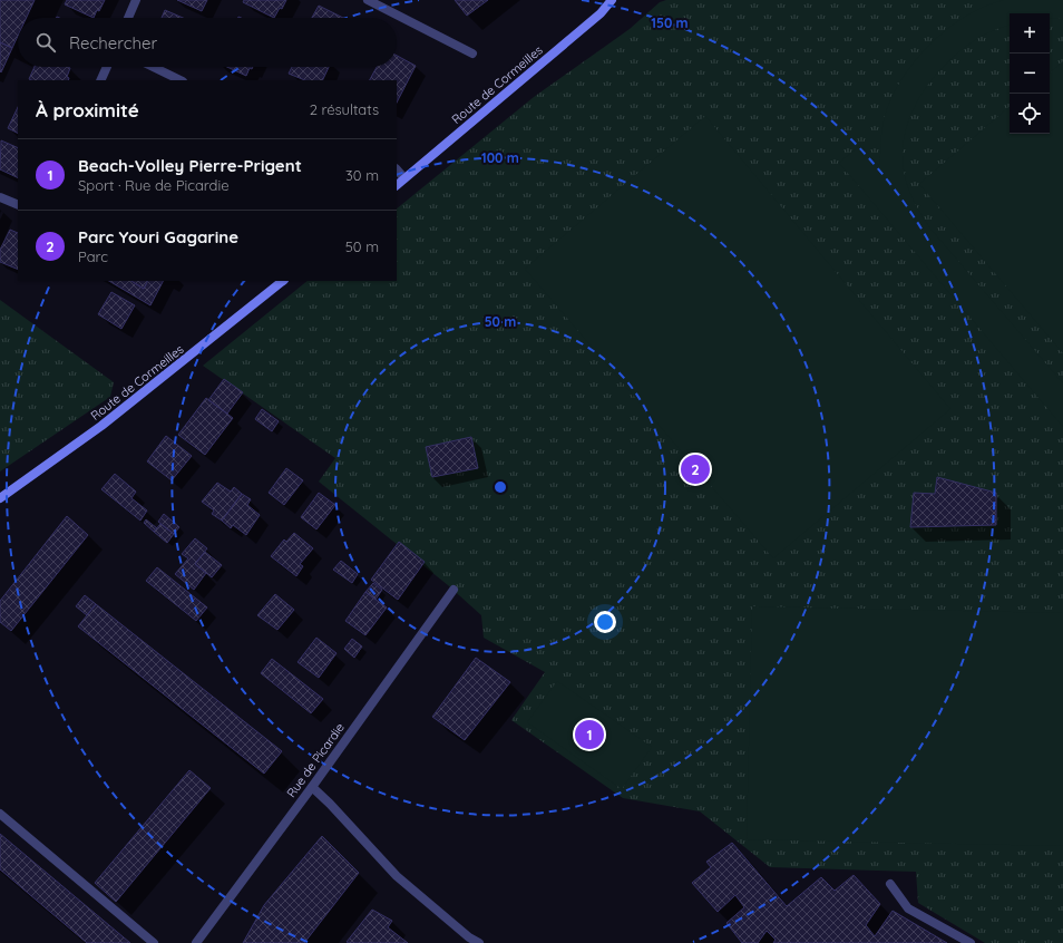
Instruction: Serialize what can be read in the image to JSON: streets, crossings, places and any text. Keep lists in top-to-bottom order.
{
  "streets": {
    "main road": ["Route de Cormeilles"],
    "street": ["Rue de Picardie"]
  },
  "page": {
    "map_buttons": ["+", "−"],
    "search": "Rechercher",
    "heading": ["À proximité", "2 résultats"],
    "list": [
      {
        "mark": "1",
        "name": "Beach-Volley Pierre-Prigent",
        "note": "Sport · Rue de Picardie",
        "value": "30 m"
      },
      {
        "mark": "2",
        "name": "Parc Youri Gagarine",
        "note": "Parc",
        "value": "50 m"
      }
    ],
    "pins": ["2", "1"]
  },
  "rings": ["150 m", "100 m", "50 m"]
}
